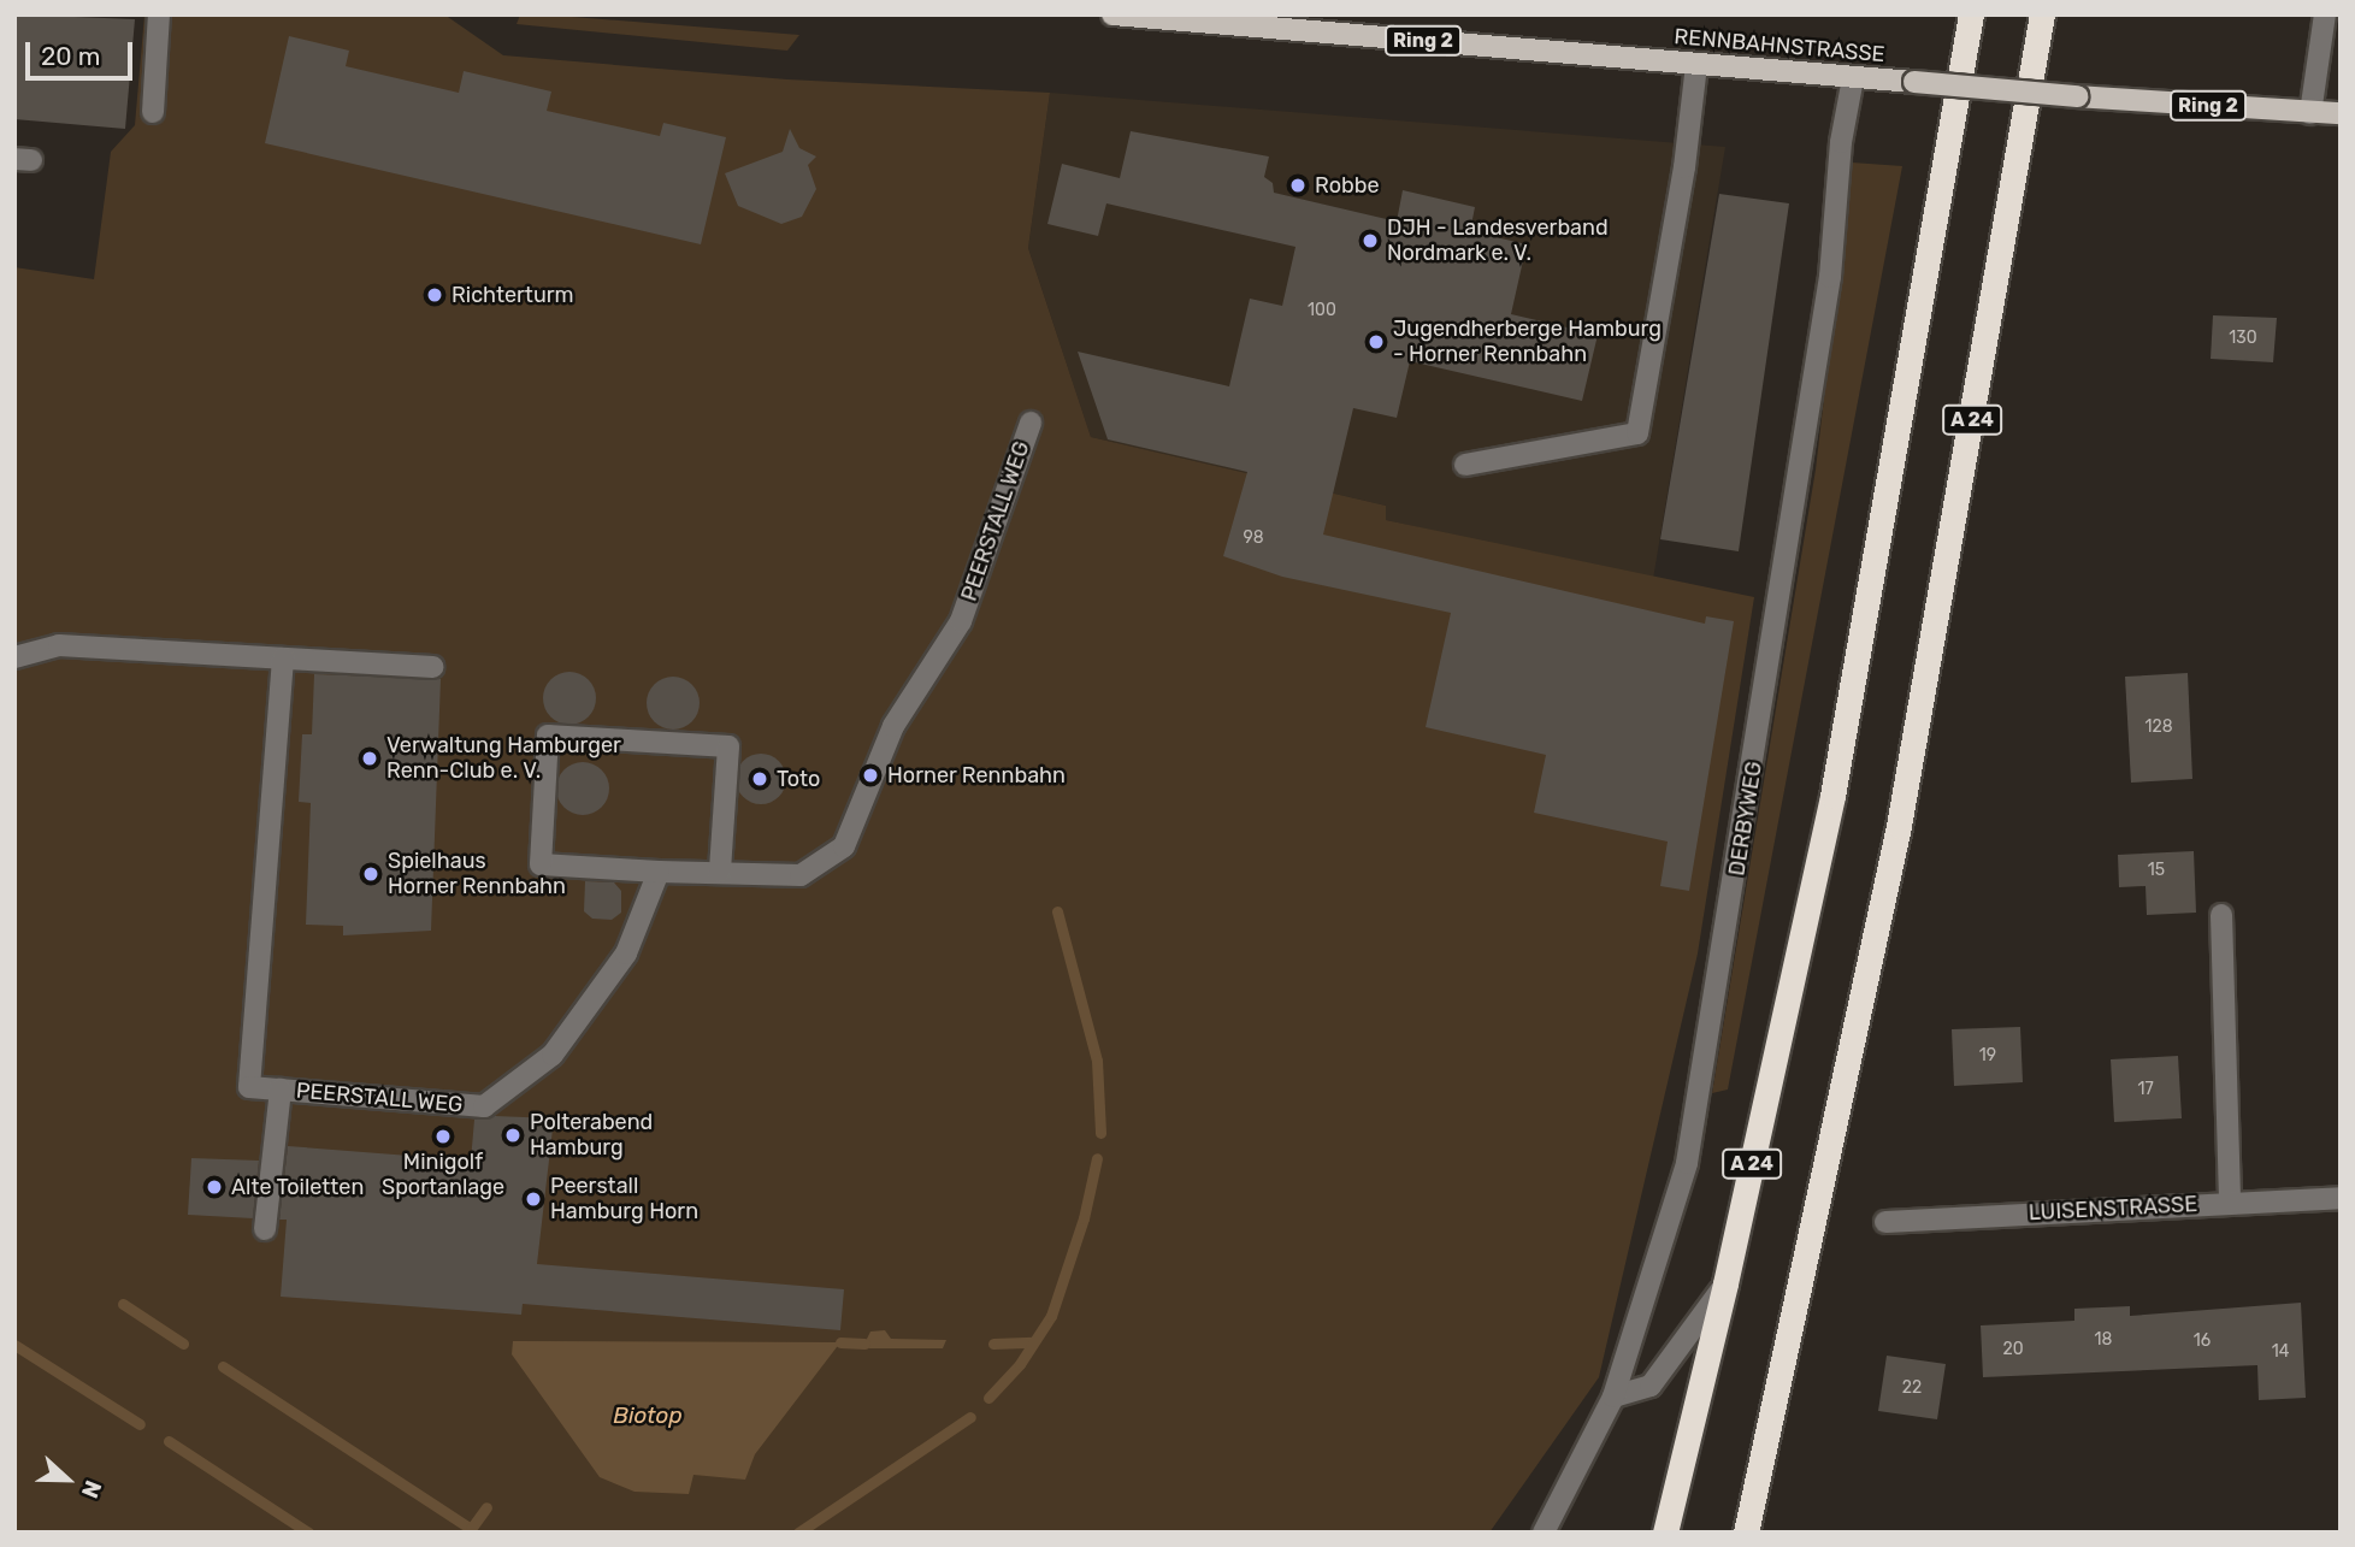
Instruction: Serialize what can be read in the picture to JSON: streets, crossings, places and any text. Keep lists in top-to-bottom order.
{
  "streets": {
    "highway": ["A 24"],
    "main road": ["Ring 2", "RENNBAHNSTRASSE"],
    "street": ["PEERSTALL WEG", "DERBYWEG", "LUISENSTRASSE"]
  },
  "crossings": [
    ["RENNBAHNSTRASSE", "DERBYWEG"]
  ],
  "water": ["Biotop"],
  "places": [
    "Robbe",
    "DJH - Landesverband Nordmark e. V.",
    "Richterturm",
    "Jugendherberge Hamburg - Horner Rennbahn",
    "Verwaltung Hamburger Renn-Club e. V.",
    "Horner Rennbahn",
    "Toto",
    "Spielhaus Horner Rennbahn",
    "Polterabend Hamburg",
    "Minigolf Sportanlage",
    "Alte Toiletten",
    "Peerstall Hamburg Horn"
  ],
  "house_numbers": [
    "100",
    "130",
    "98",
    "128",
    "15",
    "19",
    "17",
    "18",
    "16",
    "20",
    "14",
    "22"
  ],
  "scale_bar": "20 m",
  "north": "right"
}
